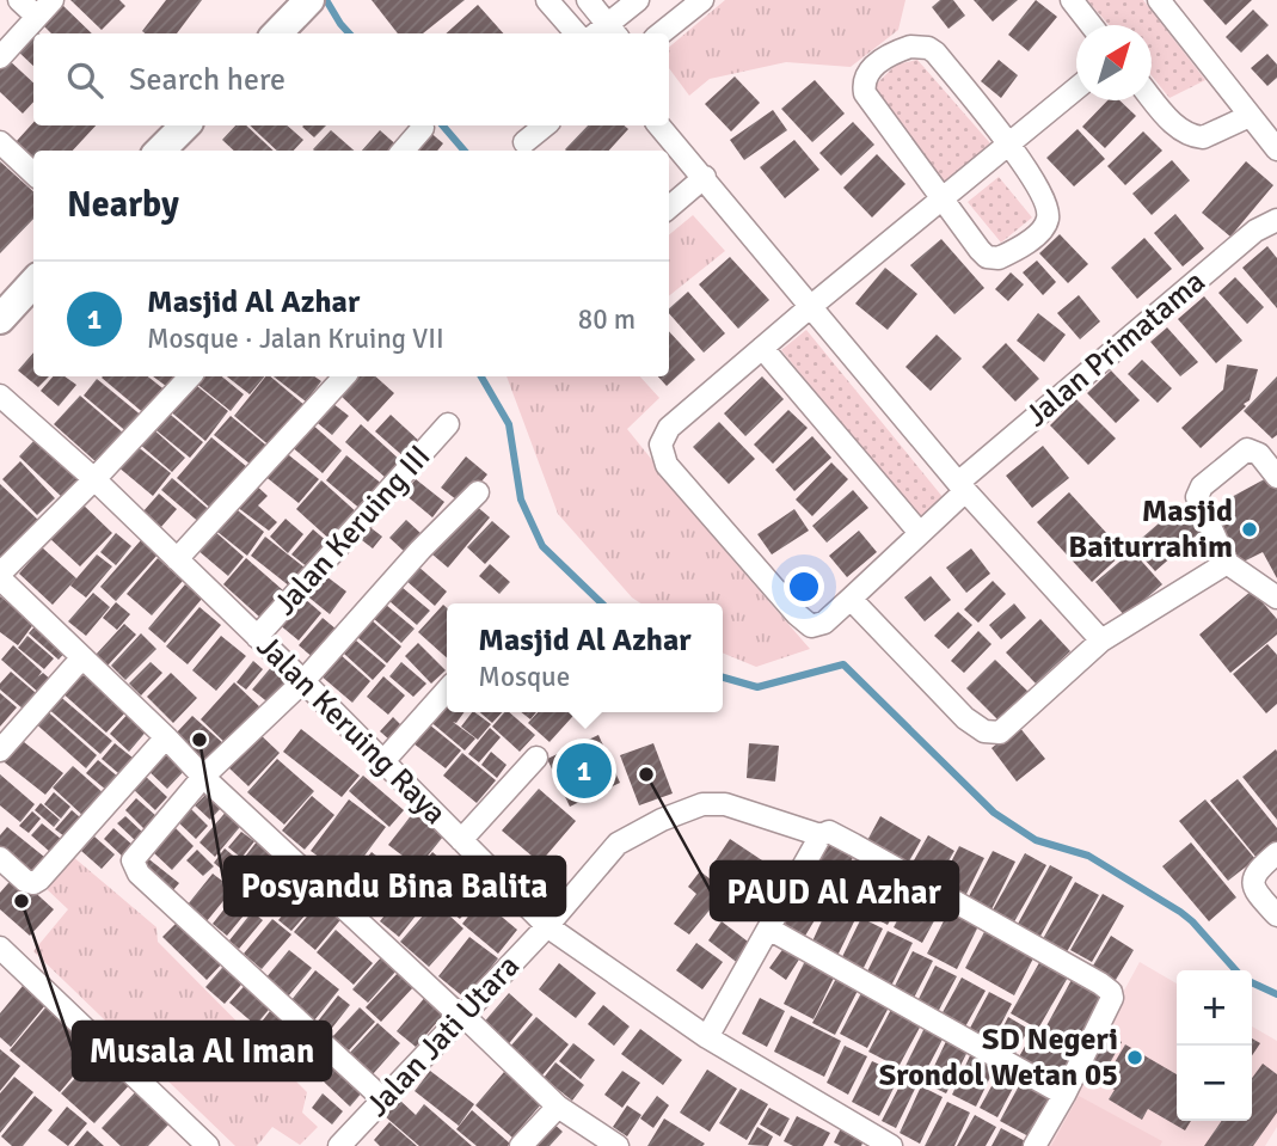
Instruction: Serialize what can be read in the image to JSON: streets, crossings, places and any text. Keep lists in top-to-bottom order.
{
  "streets": {
    "street": [
      "Jalan Primatama",
      "Jalan Keruing III",
      "Jalan Keruing Raya",
      "Jalan Jati Utara"
    ]
  },
  "crossings": [
    ["Jalan Keruing III", "Jalan Keruing Raya"],
    ["Jalan Keruing Raya", "Jalan Jati Utara"]
  ],
  "places": [
    "Masjid Baiturrahim",
    "Posyandu Bina Balita",
    "PAUD Al Azhar",
    "Musala Al Iman",
    "SD Negeri Srondol Wetan 05"
  ],
  "north": "top right",
  "page": {
    "search": "Search here",
    "heading": "Nearby",
    "list": [
      {
        "mark": "1",
        "name": "Masjid Al Azhar",
        "note": "Mosque · Jalan Kruing VII",
        "value": "80 m"
      }
    ],
    "popup": ["Masjid Al Azhar", "Mosque"],
    "pins": "1",
    "map_buttons": ["+", "−"]
  }
}
